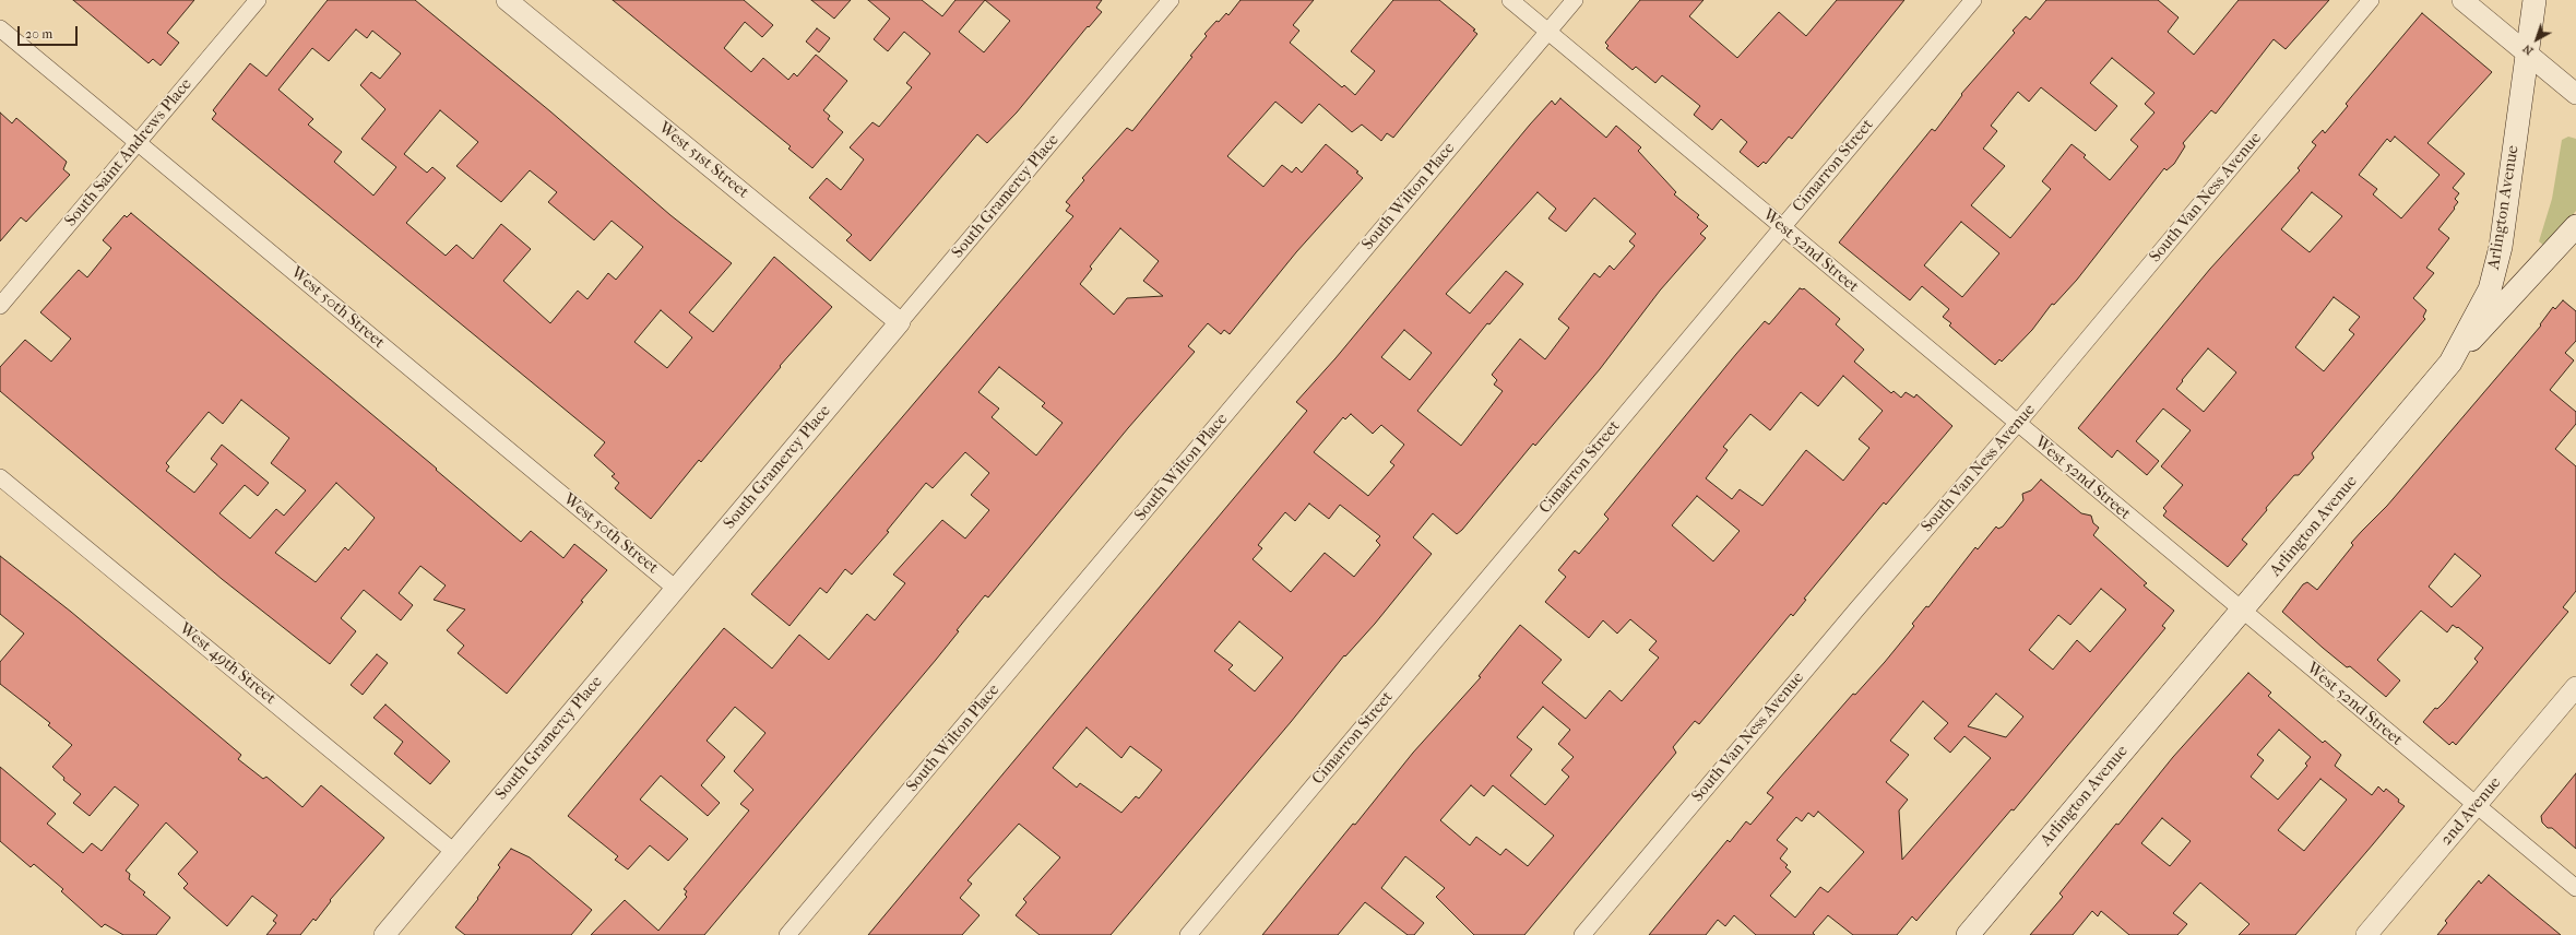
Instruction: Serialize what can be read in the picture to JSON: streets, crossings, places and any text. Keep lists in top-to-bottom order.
{
  "streets": {
    "main road": ["Arlington Avenue"],
    "street": [
      "South Saint Andrews Place",
      "West 51st Street",
      "Cimarron Street",
      "South Gramercy Place",
      "South Wilton Place",
      "South Van Ness Avenue",
      "West 52nd Street",
      "West 50th Street",
      "West 49th Street",
      "2nd Avenue"
    ]
  },
  "crossings": [
    ["South Saint Andrews Place", "West 50th Street"],
    ["West 51st Street", "South Gramercy Place"],
    ["Cimarron Street", "West 52nd Street"],
    ["South Gramercy Place", "West 50th Street"],
    ["South Gramercy Place", "West 49th Street"],
    ["South Wilton Place", "West 52nd Street"],
    ["South Van Ness Avenue", "West 52nd Street"],
    ["Arlington Avenue", "West 52nd Street"],
    ["West 52nd Street", "2nd Avenue"]
  ],
  "scale_bar": "20 m",
  "north": "bottom left"
}
